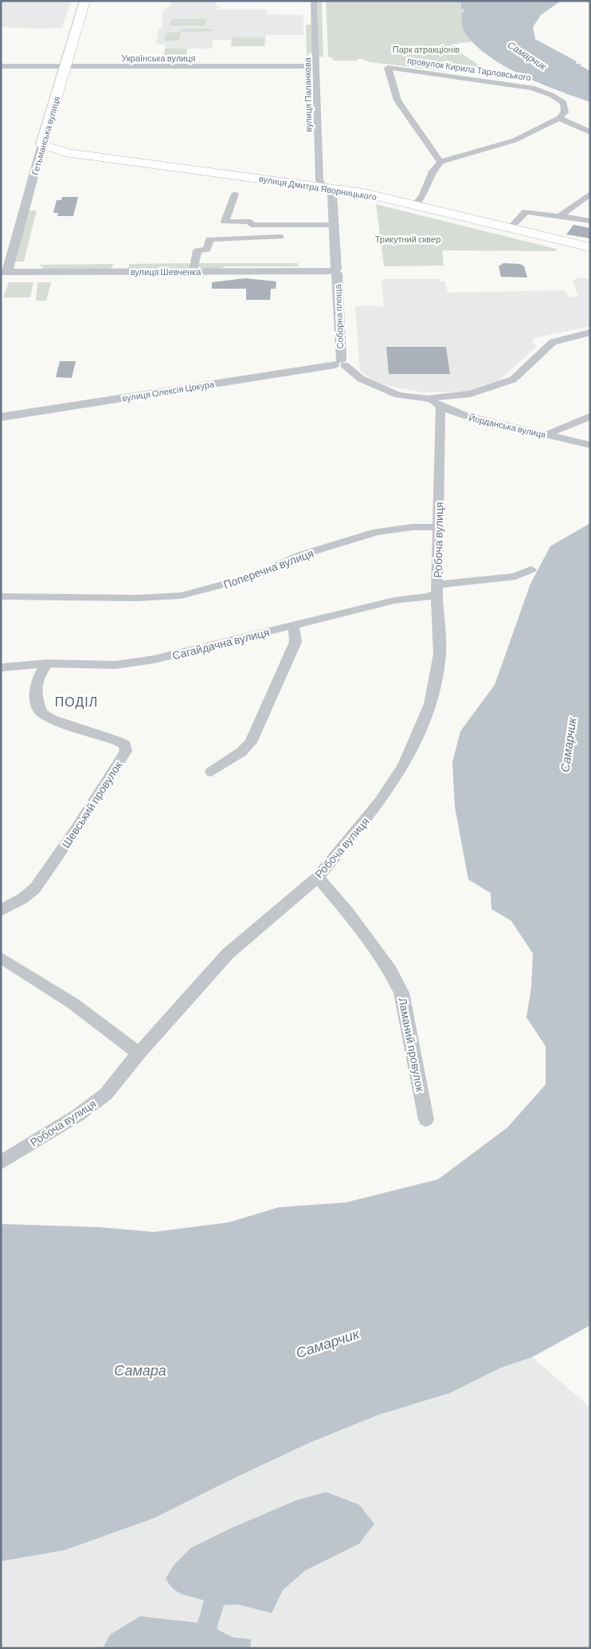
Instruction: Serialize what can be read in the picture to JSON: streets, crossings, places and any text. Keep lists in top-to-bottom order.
{
  "streets": {
    "highway": ["Гетьманська вулиця", "вулиця Дмитра Яворницького"],
    "street": [
      "Українська вулиця",
      "провулок Кирила Тарловського",
      "вулиця Паланкова",
      "вулиця Шевченка",
      "Соборна площа",
      "вулиця Олексія Цокура",
      "Йорданська вулиця",
      "Робоча вулиця",
      "Поперечна вулиця",
      "Сагайдачна вулиця",
      "Шевський провулок",
      "Ламаний провулок"
    ]
  },
  "crossings": [
    ["Українська вулиця", "вулиця Паланкова"],
    ["Українська вулиця", "Гетьманська вулиця"],
    ["вулиця Паланкова", "вулиця Дмитра Яворницького"],
    ["вулиця Паланкова", "Соборна площа"],
    ["Гетьманська вулиця", "вулиця Дмитра Яворницького"],
    ["Гетьманська вулиця", "вулиця Шевченка"],
    ["вулиця Дмитра Яворницького", "Соборна площа"],
    ["вулиця Шевченка", "Соборна площа"],
    ["Соборна площа", "вулиця Олексія Цокура"],
    ["Йорданська вулиця", "Робоча вулиця"],
    ["Робоча вулиця", "Поперечна вулиця"],
    ["Робоча вулиця", "Сагайдачна вулиця"],
    ["Робоча вулиця", "Ламаний провулок"],
    ["Сагайдачна вулиця", "Шевський провулок"]
  ],
  "districts": ["ПОДІЛ"],
  "water": ["Самарчик", "Самара"],
  "parks": ["Парк атракціонів", "Трикутний сквер"]
}
